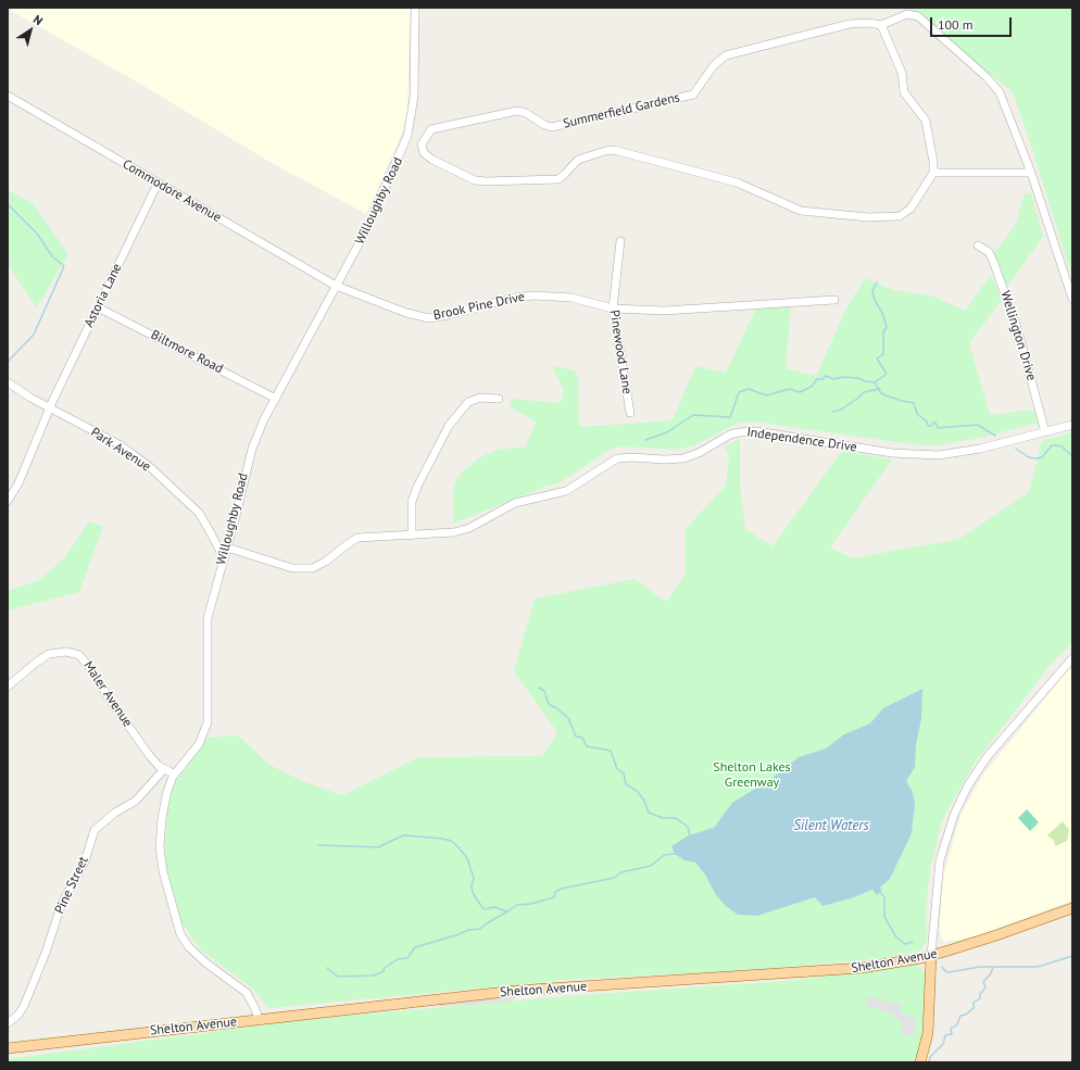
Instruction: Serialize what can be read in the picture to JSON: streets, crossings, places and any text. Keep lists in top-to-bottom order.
{
  "streets": {
    "main road": ["Shelton Avenue"],
    "street": [
      "Summerfield Gardens",
      "Commodore Avenue",
      "Willoughby Road",
      "Astoria Lane",
      "Brook Pine Drive",
      "Wellington Drive",
      "Biltmore Road",
      "Pinewood Lane",
      "Independence Drive",
      "Park Avenue",
      "Maler Avenue",
      "Pine Street"
    ]
  },
  "crossings": [
    ["Commodore Avenue", "Willoughby Road"],
    ["Commodore Avenue", "Astoria Lane"],
    ["Commodore Avenue", "Brook Pine Drive"],
    ["Willoughby Road", "Brook Pine Drive"],
    ["Willoughby Road", "Biltmore Road"],
    ["Willoughby Road", "Independence Drive"],
    ["Willoughby Road", "Park Avenue"],
    ["Willoughby Road", "Maler Avenue"],
    ["Willoughby Road", "Shelton Avenue"],
    ["Astoria Lane", "Biltmore Road"],
    ["Astoria Lane", "Park Avenue"],
    ["Brook Pine Drive", "Pinewood Lane"],
    ["Wellington Drive", "Independence Drive"],
    ["Maler Avenue", "Pine Street"]
  ],
  "water": ["Silent Waters"],
  "parks": ["Shelton Lakes Greenway"],
  "scale_bar": "100 m",
  "north": "top right"
}
